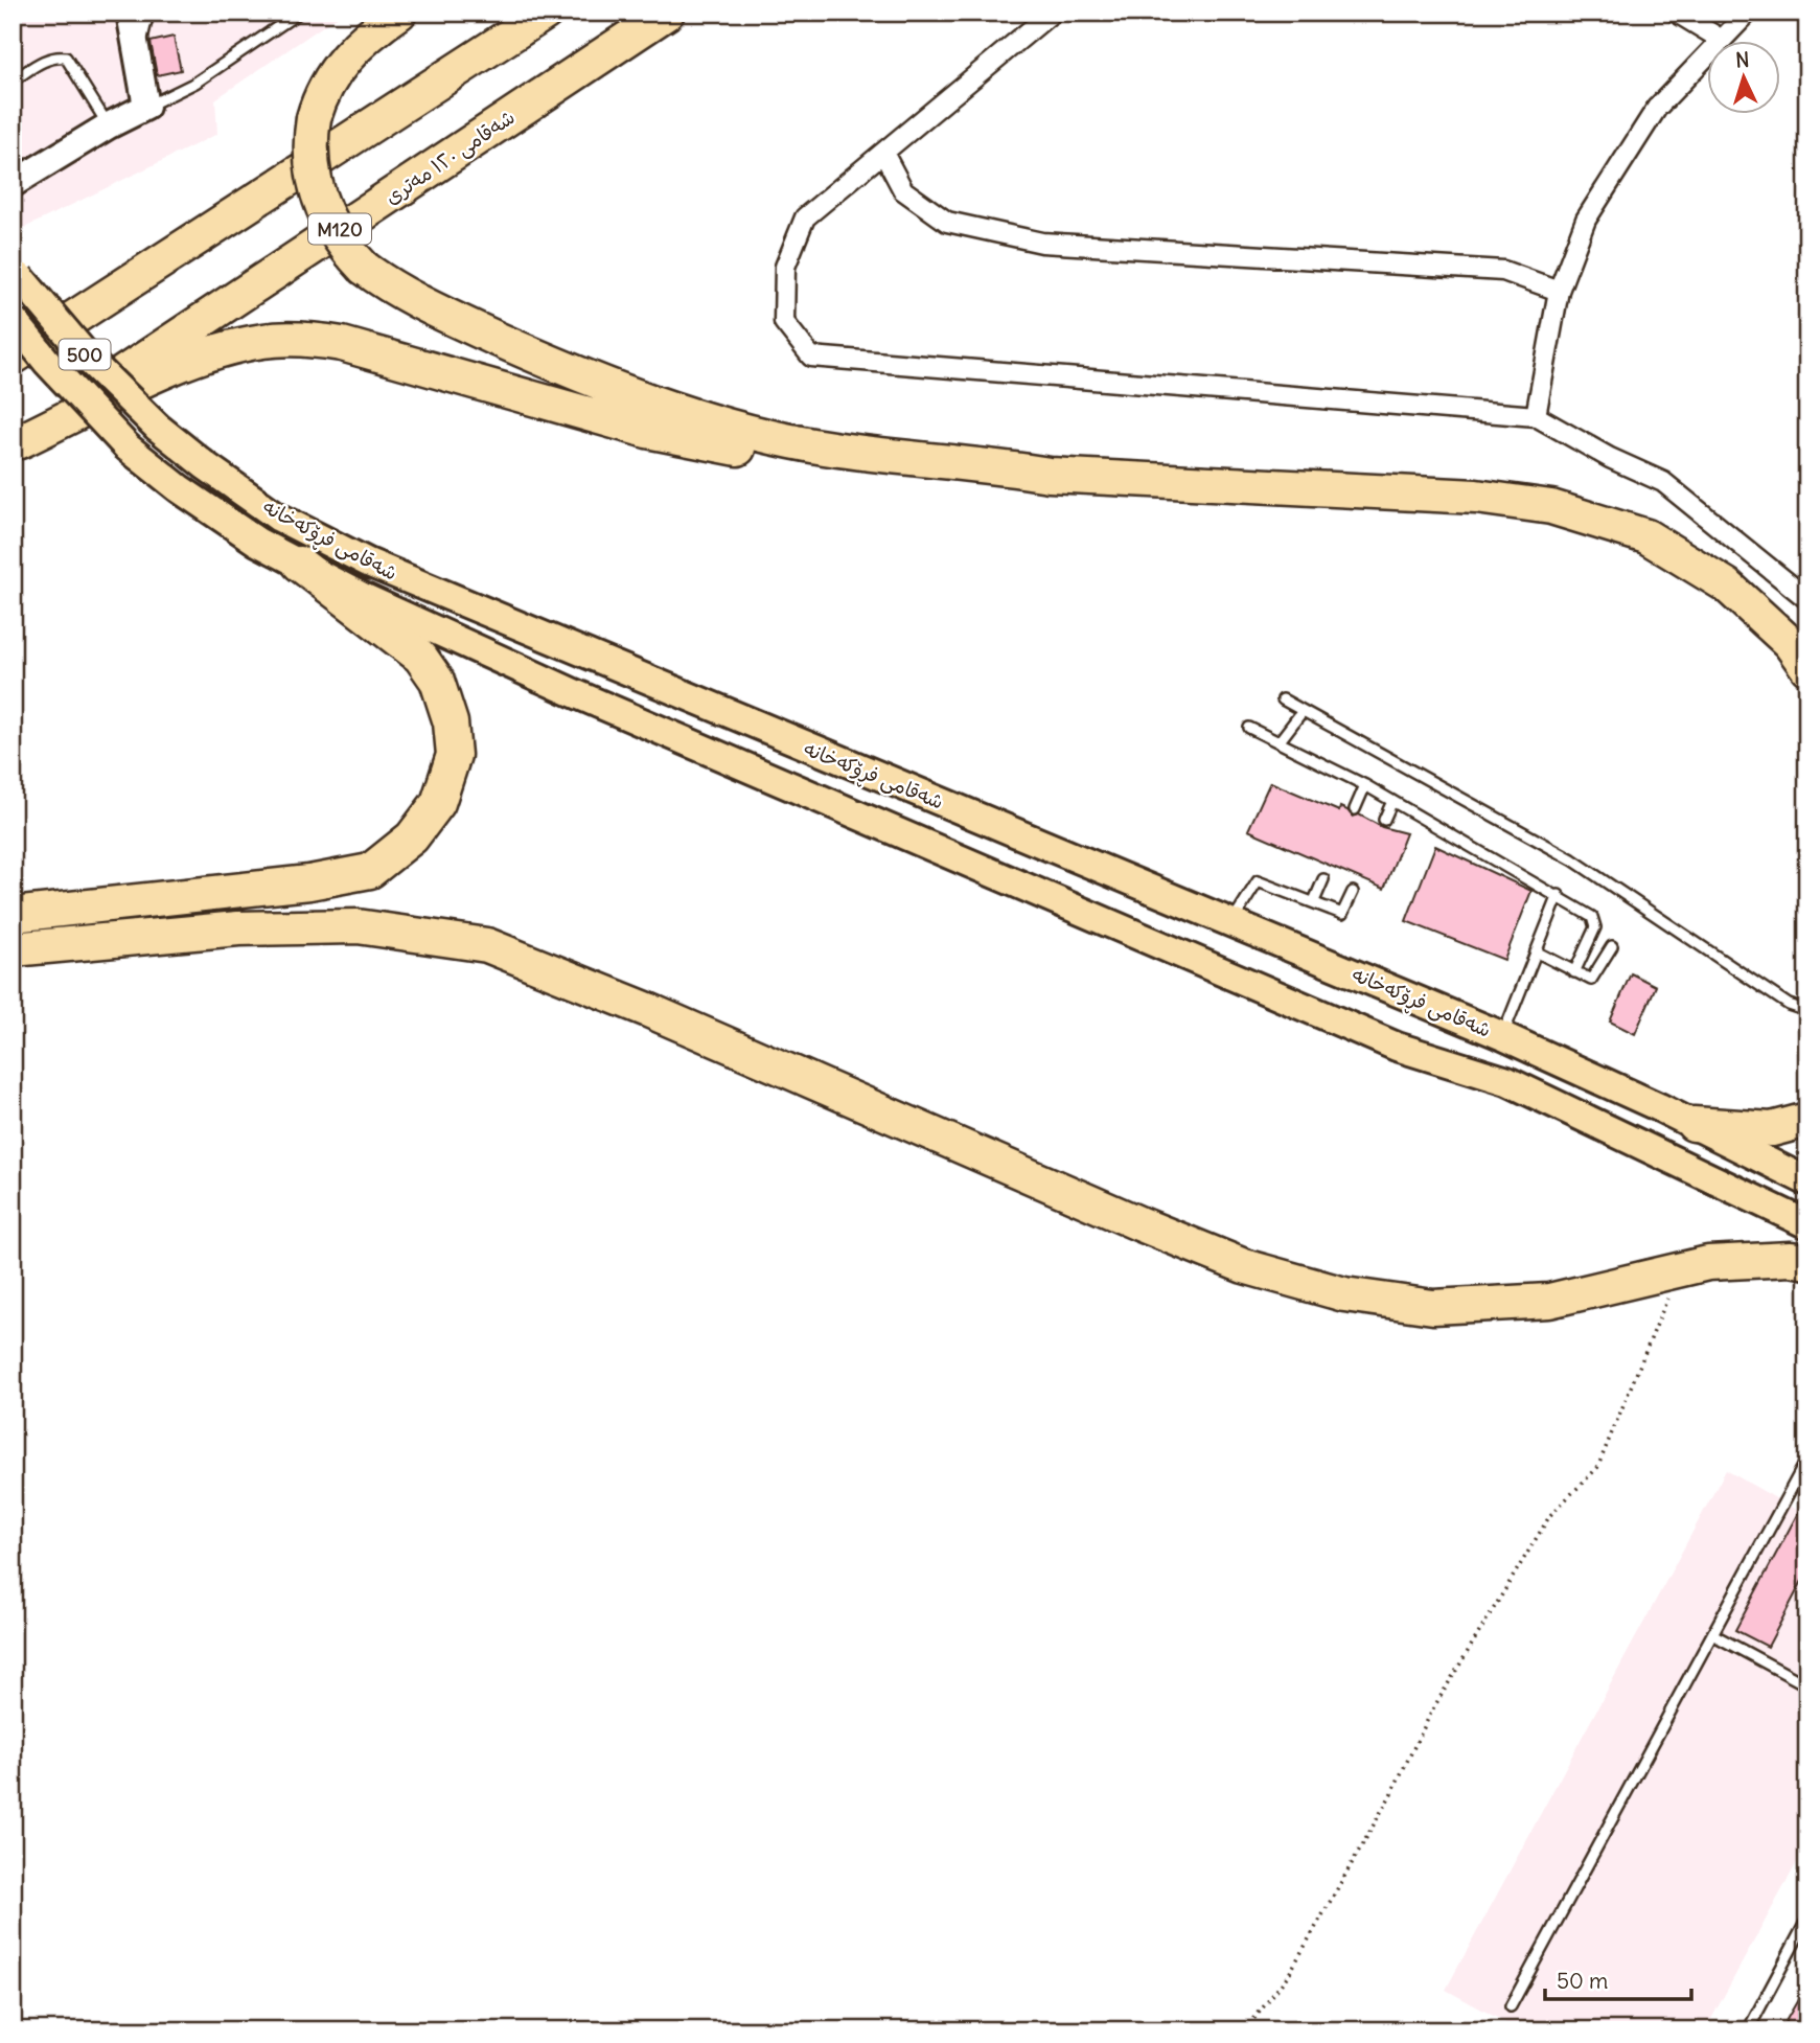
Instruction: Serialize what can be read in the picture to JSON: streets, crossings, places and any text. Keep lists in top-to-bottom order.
{
  "streets": {
    "highway": ["شەقامی ١٢٠ مەتری", "M120"],
    "main road": ["500", "شەقامی فڕۆکەخانە"]
  },
  "scale_bar": "50 m",
  "north": "top"
}
